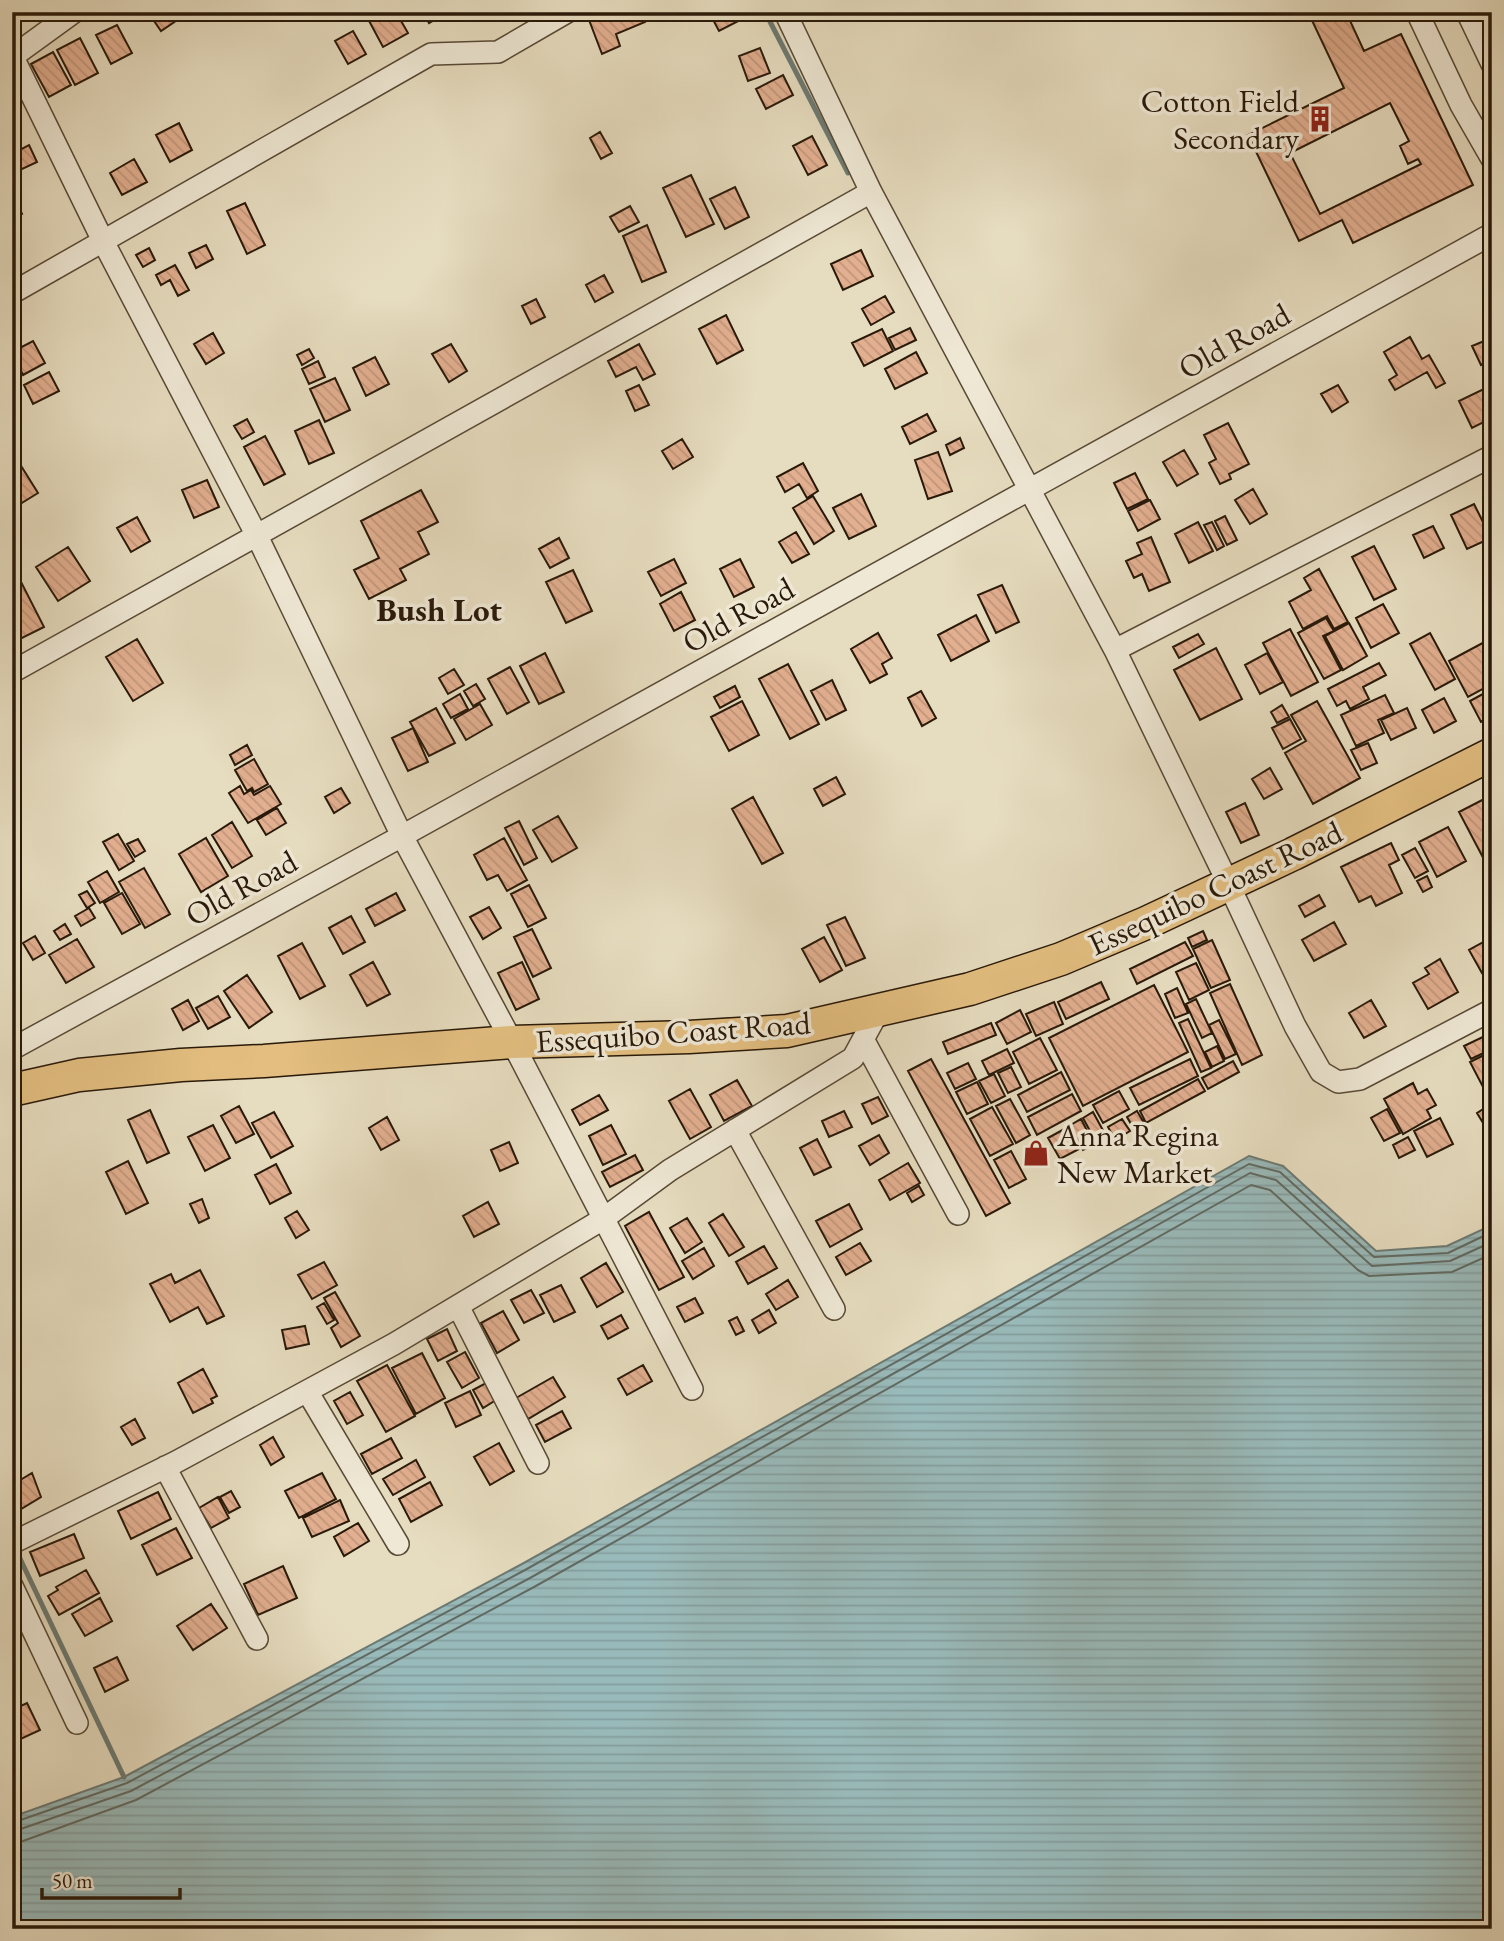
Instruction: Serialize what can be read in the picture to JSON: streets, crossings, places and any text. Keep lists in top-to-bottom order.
{
  "streets": {
    "main road": ["Essequibo Coast Road"],
    "street": ["Old Road"]
  },
  "districts": ["Bush Lot"],
  "places": {
    "building": ["Cotton Field Secondary"],
    "shop": ["Anna Regina New Market"]
  },
  "scale_bar": "50 m"
}
